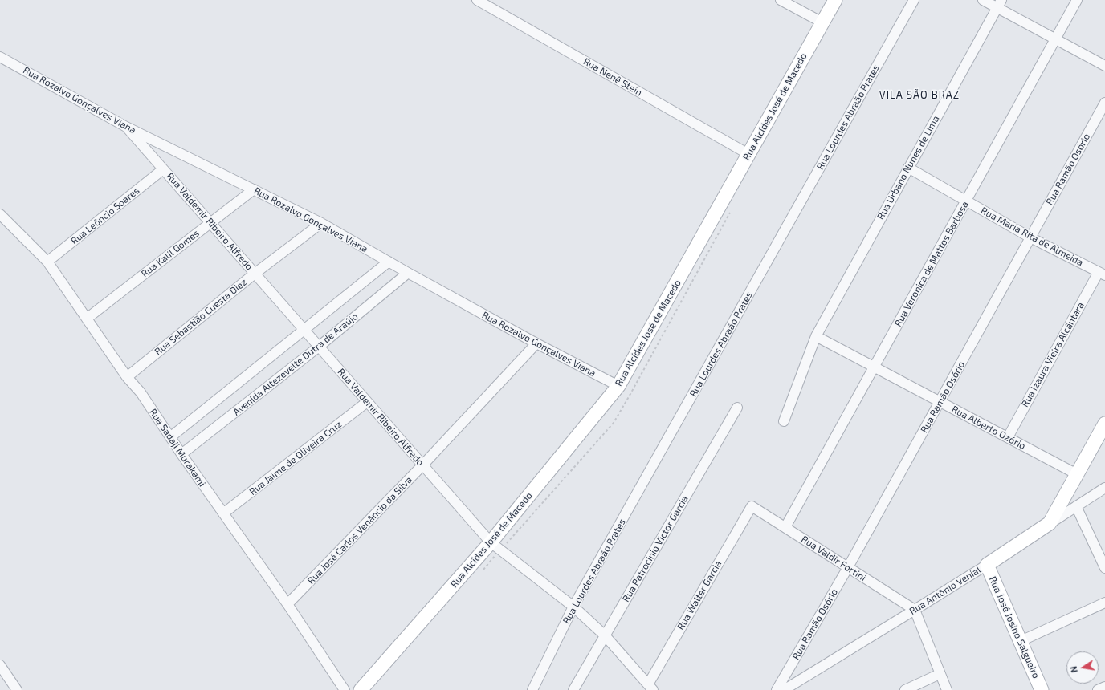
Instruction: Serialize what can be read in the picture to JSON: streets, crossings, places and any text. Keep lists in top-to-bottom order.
{
  "streets": {
    "street": [
      "Rua Nenê Stein",
      "Rua Rozalvo Gonçalves Viana",
      "Rua Alcídes José de Macedo",
      "Rua Lourdes Abraão Prates",
      "Rua Urbano Nunes de Lima",
      "Rua Ramão Osório",
      "Rua Leôncio Soares",
      "Rua Valdemir Ribeiro Alfredo",
      "Rua Maria Rita de Almeida",
      "Rua Kalil Gomes",
      "Rua Veronica de Mattos Barbosa",
      "Rua Sebastião Cuesta Diez",
      "Rua Izaura Vieira Alcântara",
      "Avenida Altezevelte Dutra de Araújo",
      "Rua Alberto Ozório",
      "Rua Sadaji Murakami",
      "Rua Jaime de Oliveira Cruz",
      "Rua José Carlos Venâncio da Silva",
      "Rua Patrocinio Victor Garcia",
      "Rua Valdir Fortini",
      "Rua Antônio Venial",
      "Rua Walter Garcia",
      "Rua José Josino Salgueiro"
    ]
  },
  "crossings": [
    ["Rua Nenê Stein", "Rua Alcídes José de Macedo"],
    ["Rua Rozalvo Gonçalves Viana", "Rua Alcídes José de Macedo"],
    ["Rua Rozalvo Gonçalves Viana", "Rua Valdemir Ribeiro Alfredo"],
    ["Rua Rozalvo Gonçalves Viana", "Rua Kalil Gomes"],
    ["Rua Rozalvo Gonçalves Viana", "Rua Sebastião Cuesta Diez"],
    ["Rua Rozalvo Gonçalves Viana", "Avenida Altezevelte Dutra de Araújo"],
    ["Rua Rozalvo Gonçalves Viana", "Rua José Carlos Venâncio da Silva"],
    ["Rua Alcídes José de Macedo", "Rua Valdemir Ribeiro Alfredo"],
    ["Rua Lourdes Abraão Prates", "Rua Valdemir Ribeiro Alfredo"],
    ["Rua Urbano Nunes de Lima", "Rua Maria Rita de Almeida"],
    ["Rua Urbano Nunes de Lima", "Rua Alberto Ozório"],
    ["Rua Ramão Osório", "Rua Maria Rita de Almeida"],
    ["Rua Ramão Osório", "Rua Alberto Ozório"],
    ["Rua Ramão Osório", "Rua Valdir Fortini"],
    ["Rua Leôncio Soares", "Rua Valdemir Ribeiro Alfredo"],
    ["Rua Leôncio Soares", "Rua Sadaji Murakami"],
    ["Rua Valdemir Ribeiro Alfredo", "Rua Kalil Gomes"],
    ["Rua Valdemir Ribeiro Alfredo", "Rua Sebastião Cuesta Diez"],
    ["Rua Valdemir Ribeiro Alfredo", "Avenida Altezevelte Dutra de Araújo"],
    ["Rua Valdemir Ribeiro Alfredo", "Rua Jaime de Oliveira Cruz"],
    ["Rua Valdemir Ribeiro Alfredo", "Rua José Carlos Venâncio da Silva"],
    ["Rua Valdemir Ribeiro Alfredo", "Rua Patrocinio Victor Garcia"],
    ["Rua Valdemir Ribeiro Alfredo", "Rua Walter Garcia"],
    ["Rua Maria Rita de Almeida", "Rua Veronica de Mattos Barbosa"],
    ["Rua Maria Rita de Almeida", "Rua Izaura Vieira Alcântara"],
    ["Rua Kalil Gomes", "Rua Sadaji Murakami"],
    ["Rua Veronica de Mattos Barbosa", "Rua Alberto Ozório"],
    ["Rua Veronica de Mattos Barbosa", "Rua Valdir Fortini"],
    ["Rua Sebastião Cuesta Diez", "Rua Sadaji Murakami"],
    ["Rua Izaura Vieira Alcântara", "Rua Alberto Ozório"],
    ["Avenida Altezevelte Dutra de Araújo", "Rua Sadaji Murakami"],
    ["Rua Sadaji Murakami", "Rua Jaime de Oliveira Cruz"],
    ["Rua Sadaji Murakami", "Rua José Carlos Venâncio da Silva"],
    ["Rua Valdir Fortini", "Rua Antônio Venial"],
    ["Rua Valdir Fortini", "Rua Walter Garcia"],
    ["Rua Antônio Venial", "Rua José Josino Salgueiro"]
  ],
  "districts": ["VILA SÃO BRAZ"],
  "north": "left"
}
